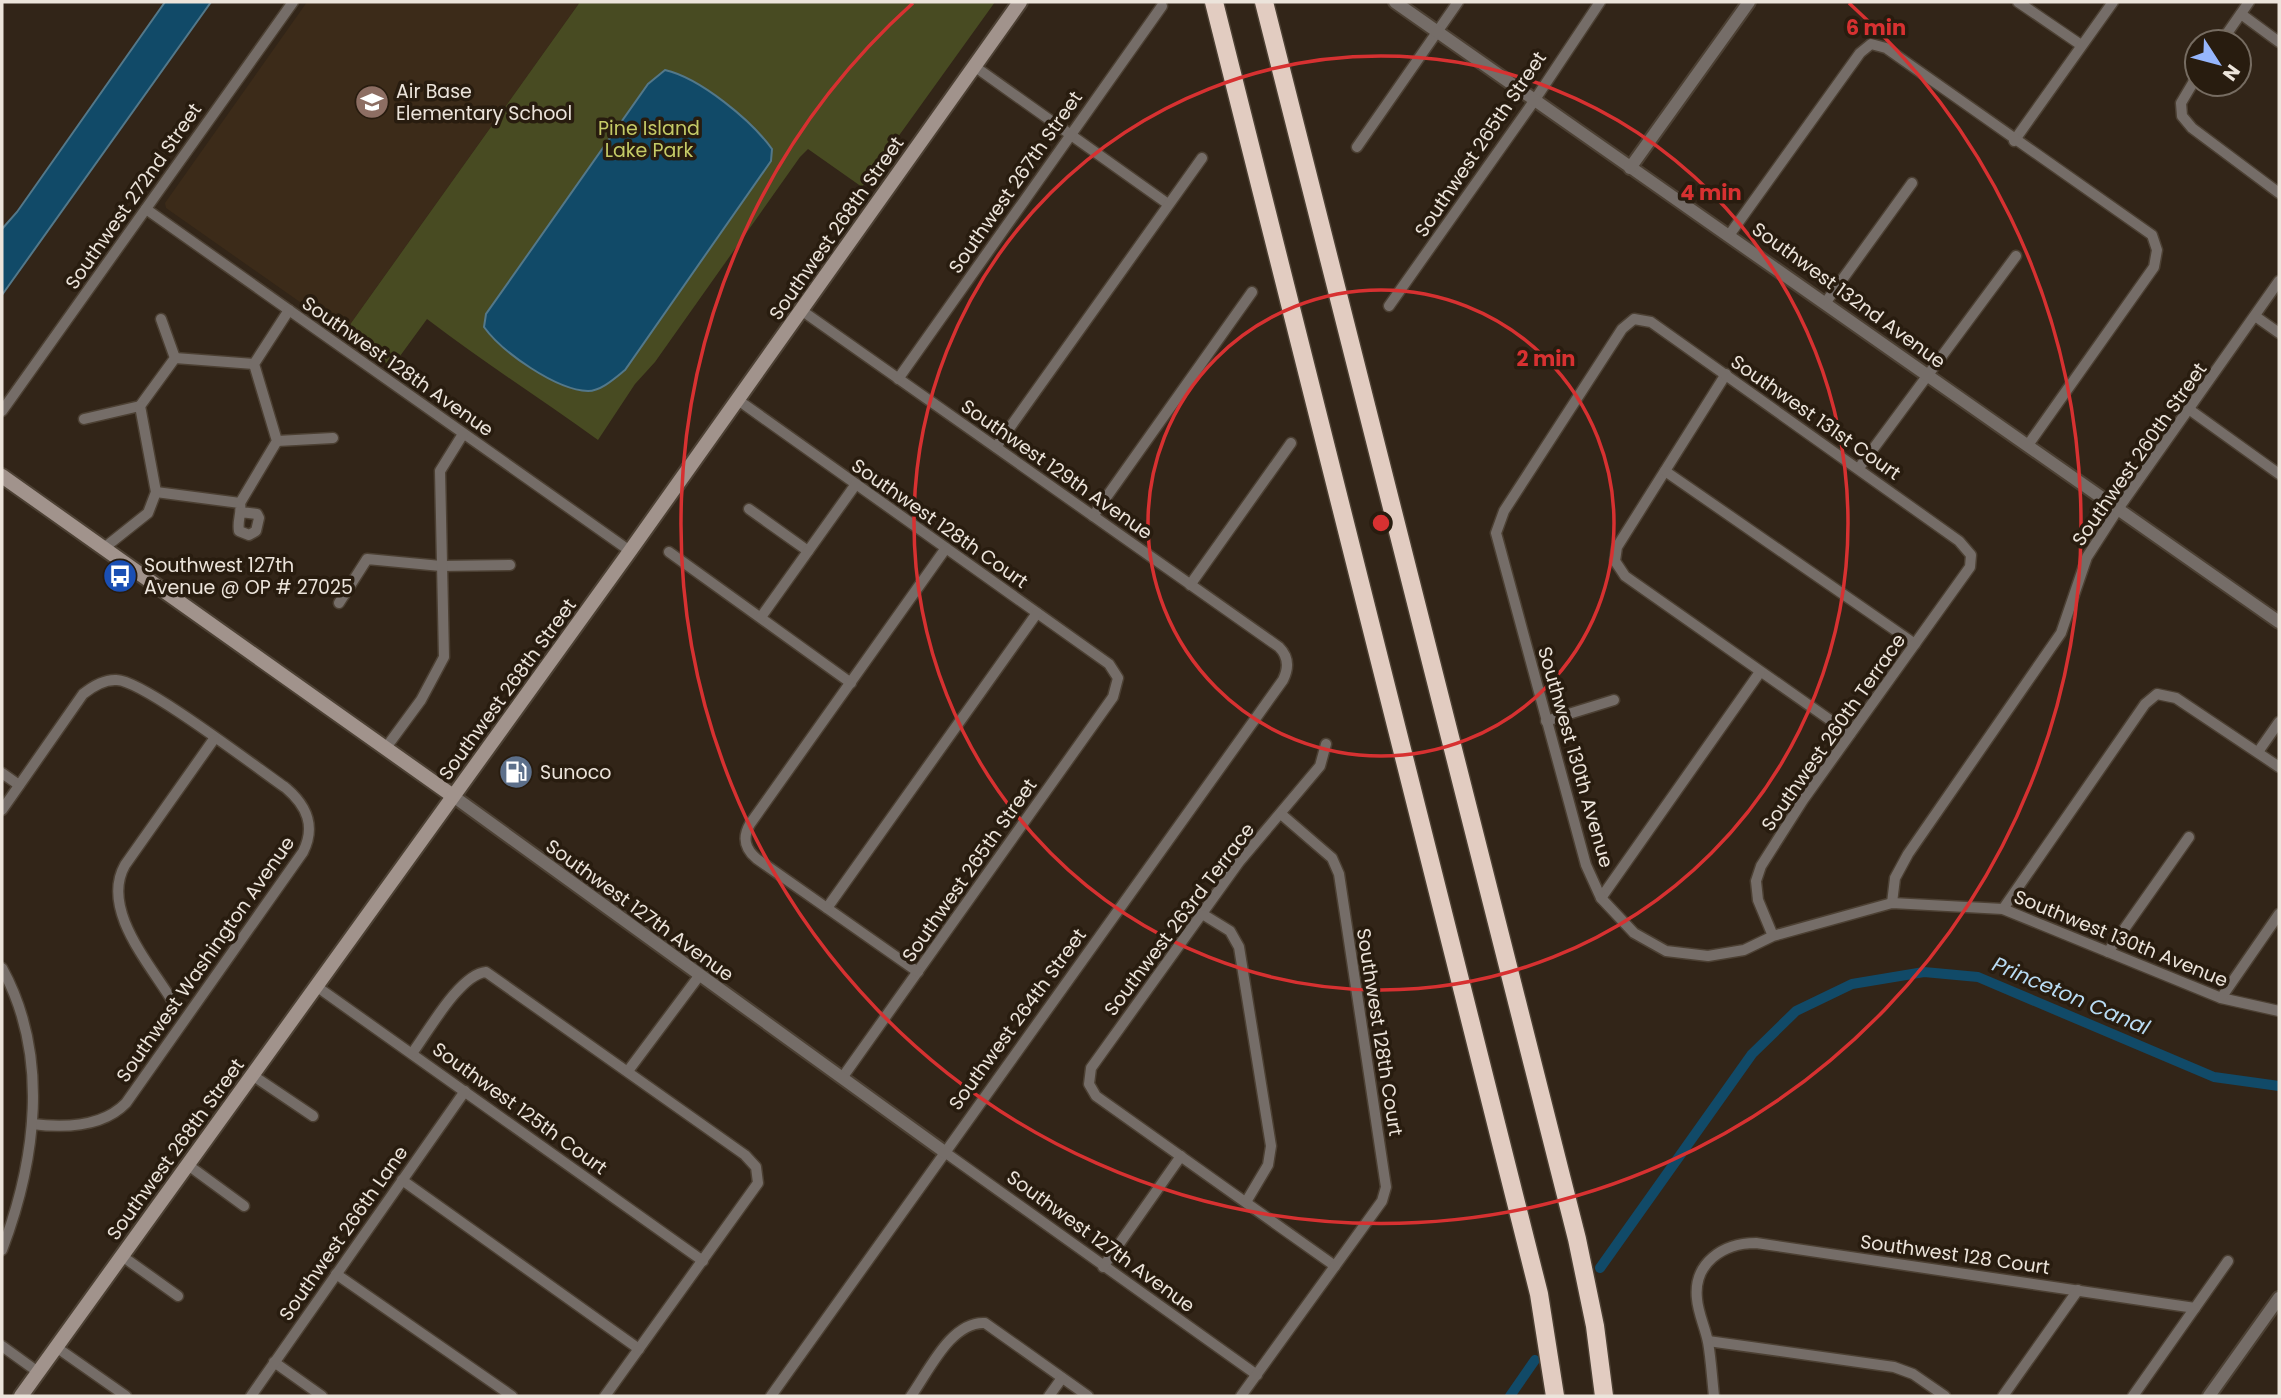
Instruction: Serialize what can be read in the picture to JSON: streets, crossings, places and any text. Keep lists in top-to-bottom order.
{
  "streets": {
    "main road": ["Southwest 268th Street", "Southwest 127th Avenue"],
    "street": [
      "Southwest 265th Street",
      "Southwest 267th Street",
      "Southwest 272nd Street",
      "Southwest 132nd Avenue",
      "Southwest 128th Avenue",
      "Southwest 131st Court",
      "Southwest 260th Street",
      "Southwest 129th Avenue",
      "Southwest 128th Court",
      "Southwest 260th Terrace",
      "Southwest 130th Avenue",
      "Southwest 263rd Terrace",
      "Southwest Washington Avenue",
      "Southwest 264th Street",
      "Southwest 125th Court",
      "Southwest 266th Lane",
      "Southwest 128 Court"
    ]
  },
  "crossings": [
    ["Southwest 265th Street", "Southwest 132nd Avenue"],
    ["Southwest 265th Street", "Southwest 128th Court"],
    ["Southwest 265th Street", "Southwest 127th Avenue"],
    ["Southwest 267th Street", "Southwest 129th Avenue"],
    ["Southwest 272nd Street", "Southwest 128th Avenue"],
    ["Southwest 268th Street", "Southwest 128th Avenue"],
    ["Southwest 268th Street", "Southwest 129th Avenue"],
    ["Southwest 268th Street", "Southwest 128th Court"],
    ["Southwest 268th Street", "Southwest 127th Avenue"],
    ["Southwest 268th Street", "Southwest 125th Court"],
    ["Southwest 132nd Avenue", "Southwest 260th Street"],
    ["Southwest 131st Court", "Southwest 260th Terrace"],
    ["Southwest 131st Court", "Southwest 130th Avenue"],
    ["Southwest 260th Street", "Southwest 130th Avenue"],
    ["Southwest 129th Avenue", "Southwest 264th Street"],
    ["Southwest 128th Court", "Southwest 127th Avenue"],
    ["Southwest 128th Court", "Southwest 263rd Terrace"],
    ["Southwest 260th Terrace", "Southwest 130th Avenue"],
    ["Southwest 127th Avenue", "Southwest 264th Street"],
    ["Southwest 125th Court", "Southwest 266th Lane"]
  ],
  "water": ["Princeton Canal"],
  "parks": ["Pine Island Lake Park"],
  "places": {
    "school or university": ["Air Base Elementary School"],
    "bus stop": ["Southwest 127th Avenue @ OP # 27025"],
    "fuel station": ["Sunoco"]
  },
  "north": "bottom right",
  "rings": ["6 min", "4 min", "2 min"]
}
